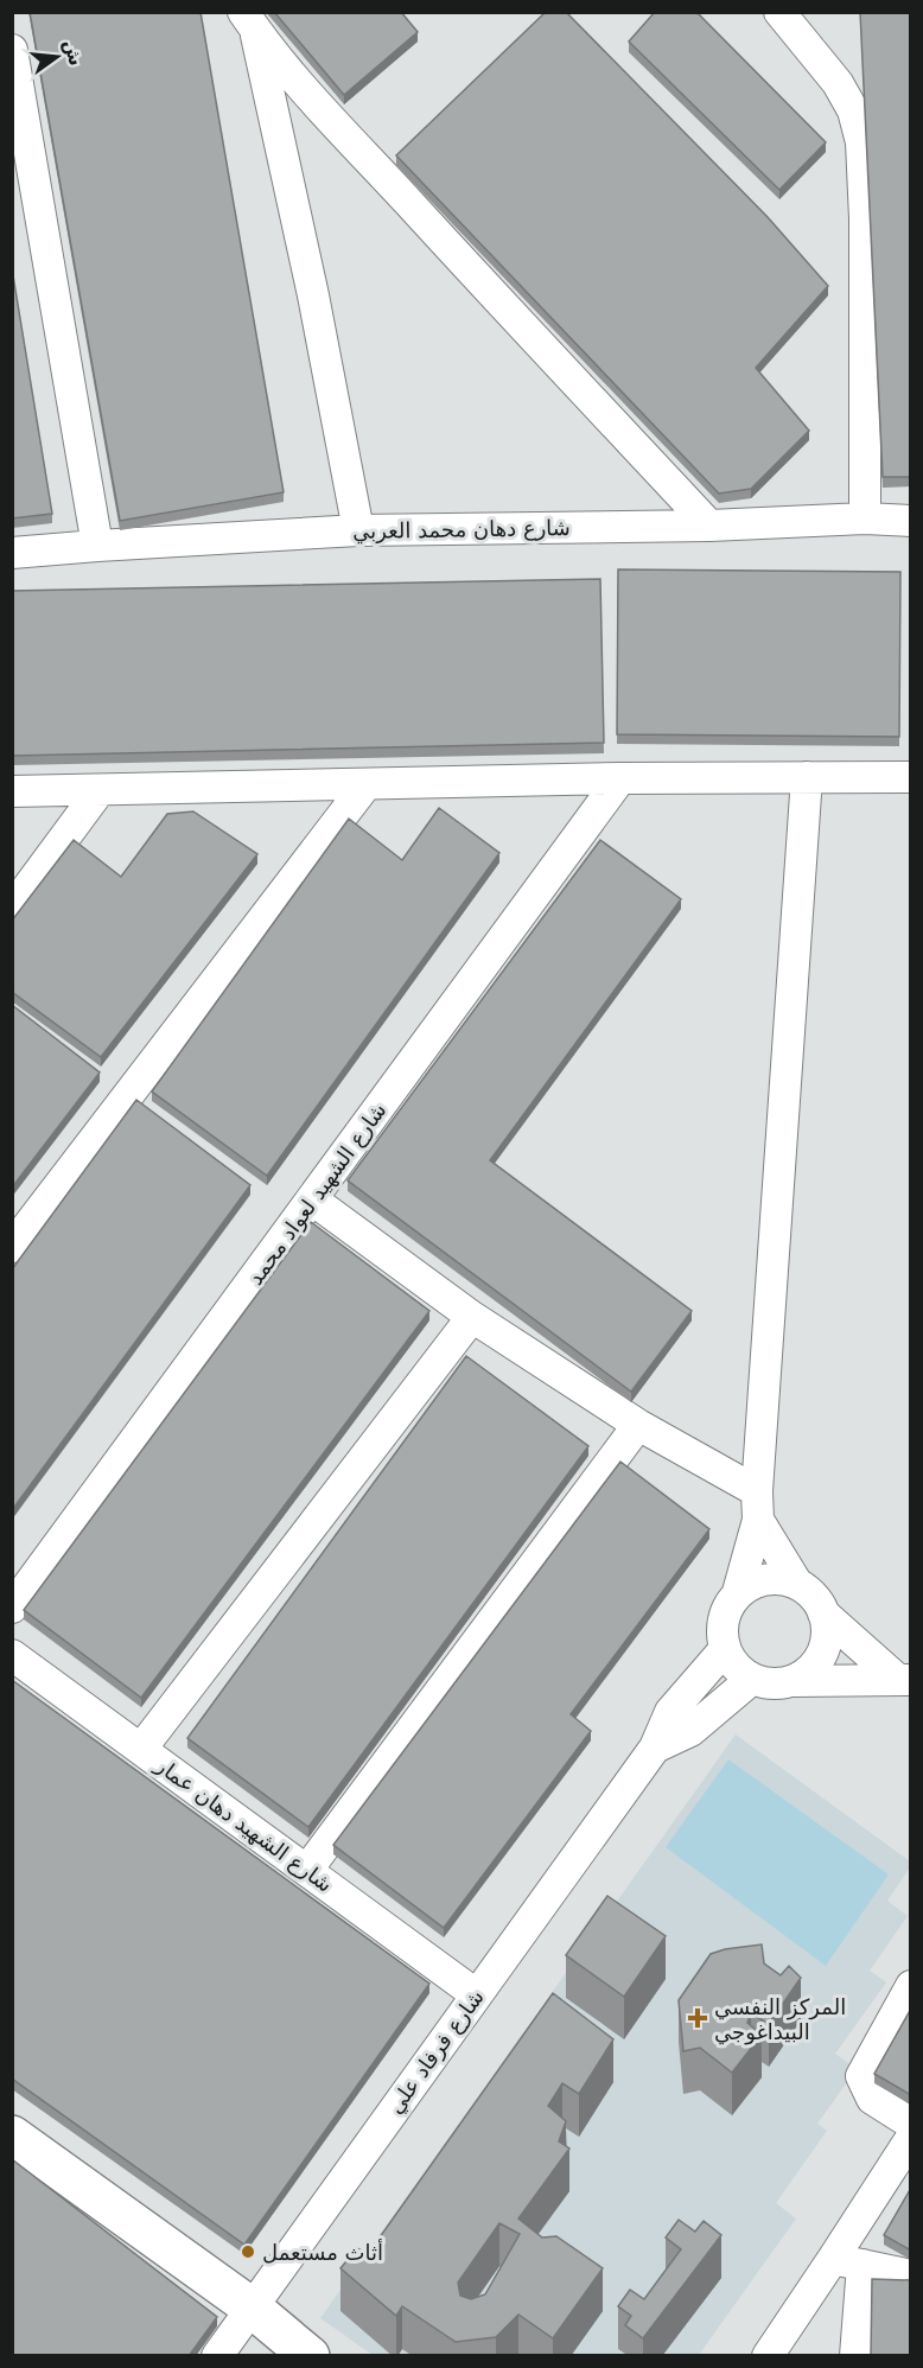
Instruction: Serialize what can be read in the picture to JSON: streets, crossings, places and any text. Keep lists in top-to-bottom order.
{
  "streets": {
    "street": [
      "شارع دهان محمد العربي",
      "شارع الشهيد لعواد محمد",
      "شارع الشهيد دهان عمار",
      "شارع فرفاد علي"
    ]
  },
  "crossings": [
    ["شارع الشهيد دهان عمار", "شارع فرفاد علي"]
  ],
  "places": {
    "health": ["المركز النفسي البيداغوجي"],
    "other": ["أثاث مستعمل"]
  },
  "north": "right"
}
